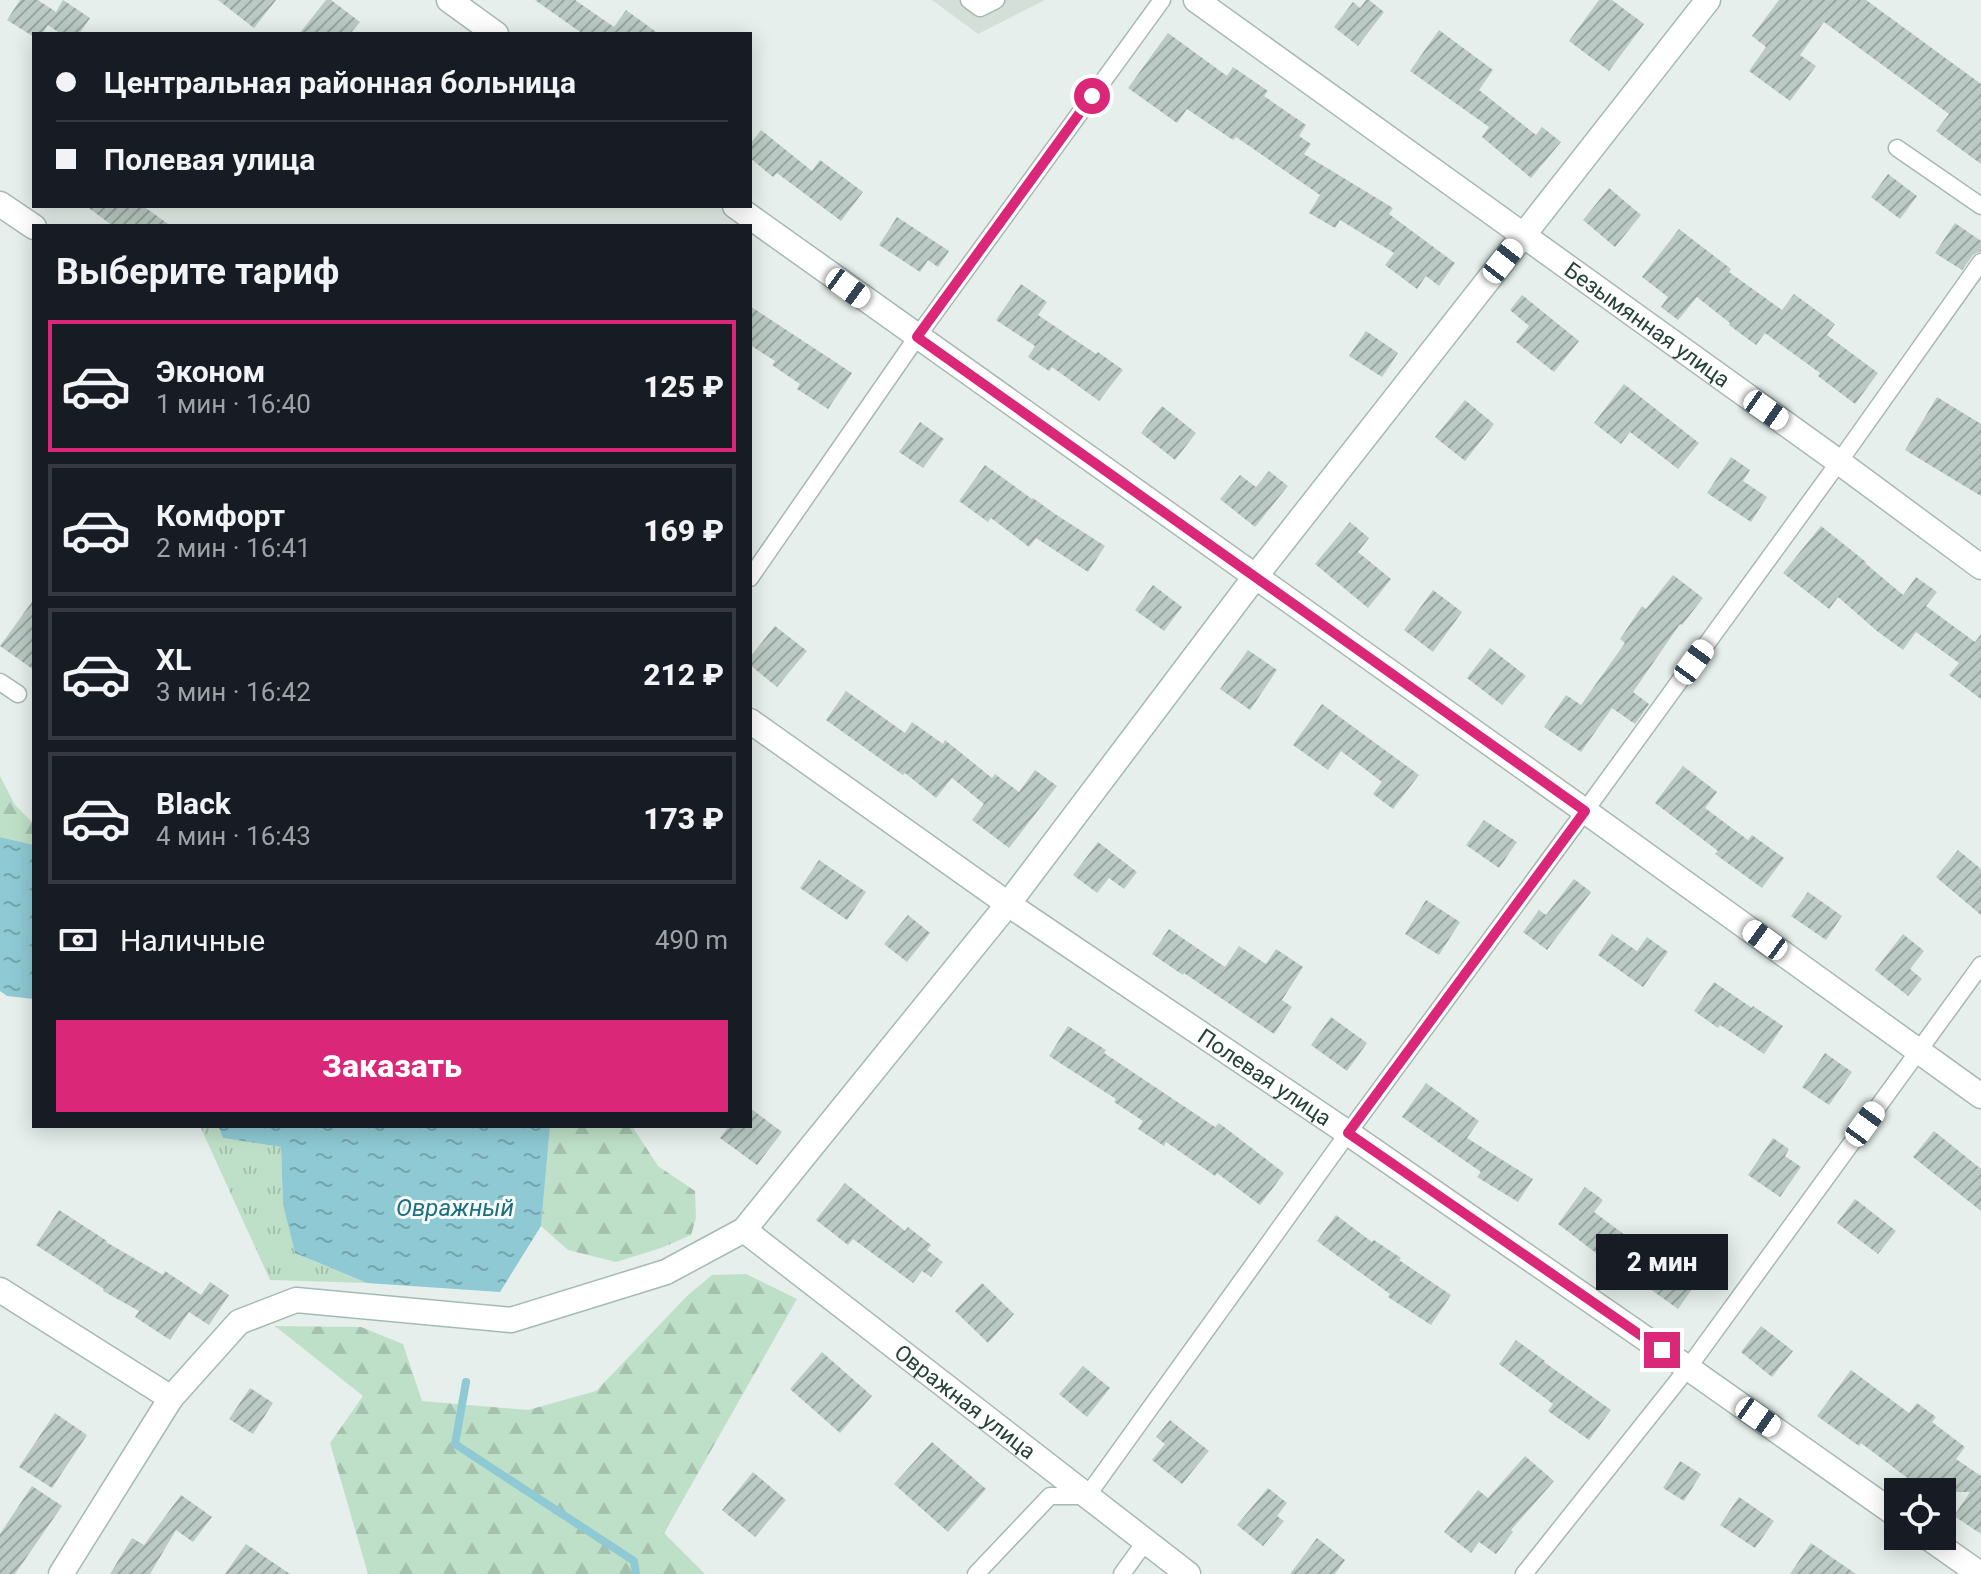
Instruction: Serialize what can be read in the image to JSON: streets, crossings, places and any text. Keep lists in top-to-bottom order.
{
  "streets": {
    "street": ["Безымянная улица", "Полевая улица", "Овражная улица"]
  },
  "water": ["Овражный"],
  "page": {
    "banner": ["Центральная районная больница", "Полевая улица"],
    "heading": "Выберите тариф",
    "list": [
      {
        "name": "Эконом",
        "note": "1 мин · 16:40",
        "value": "125 ₽"
      },
      {
        "name": "Комфорт",
        "note": "2 мин · 16:41",
        "value": "169 ₽"
      },
      {
        "name": "XL",
        "note": "3 мин · 16:42",
        "value": "212 ₽"
      },
      {
        "name": "Black",
        "note": "4 мин · 16:43",
        "value": "173 ₽"
      }
    ],
    "pay": ["Наличные", "490 m"],
    "buttons": "Заказать",
    "bubble": "2 мин"
  }
}
